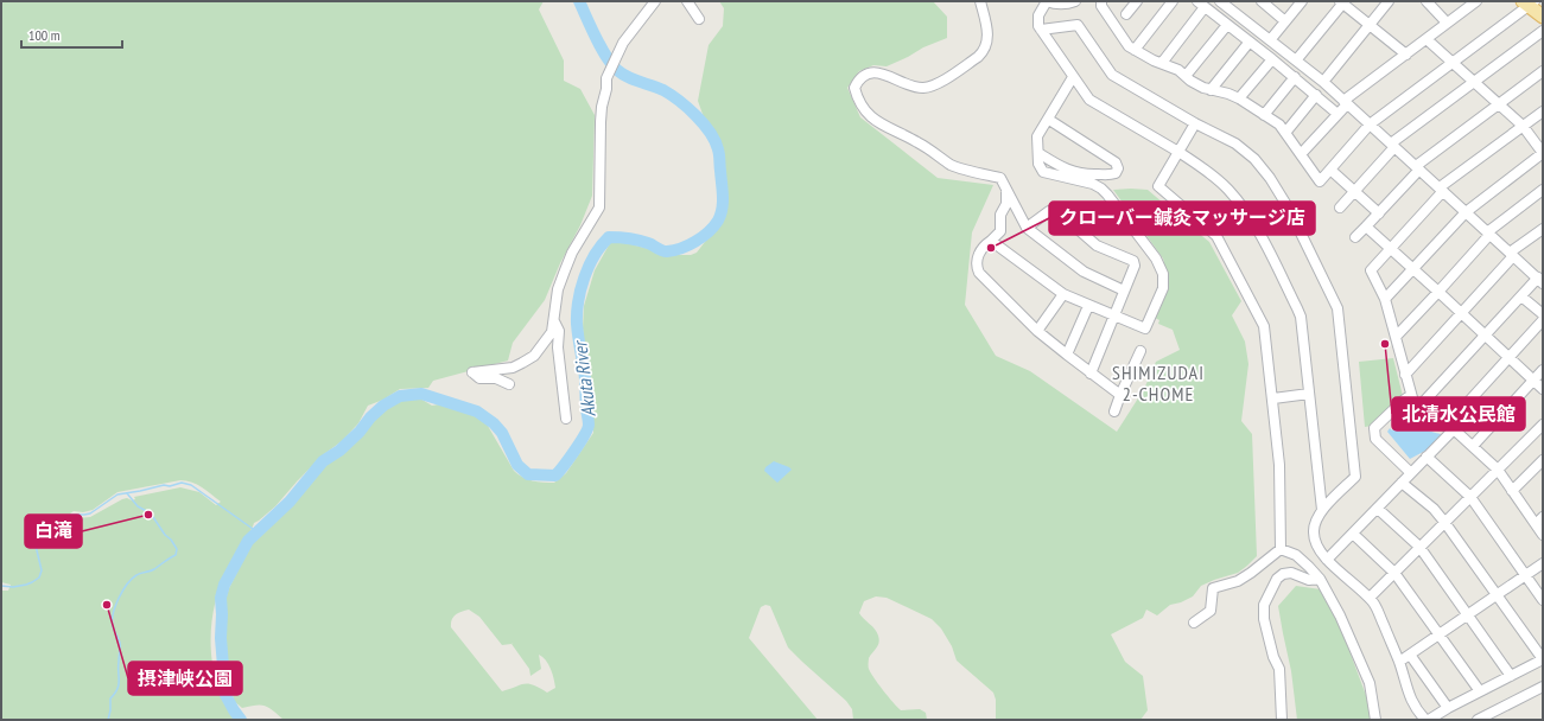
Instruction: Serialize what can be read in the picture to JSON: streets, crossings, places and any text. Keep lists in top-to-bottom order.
{
  "districts": ["SHIMIZUDAI 2-CHOME"],
  "water": ["Akuta River"],
  "places": [
    "クローバー鍼灸マッサージ店",
    "北清水公民館",
    "白滝",
    "摂津峡公園"
  ],
  "scale_bar": "100 m"
}
